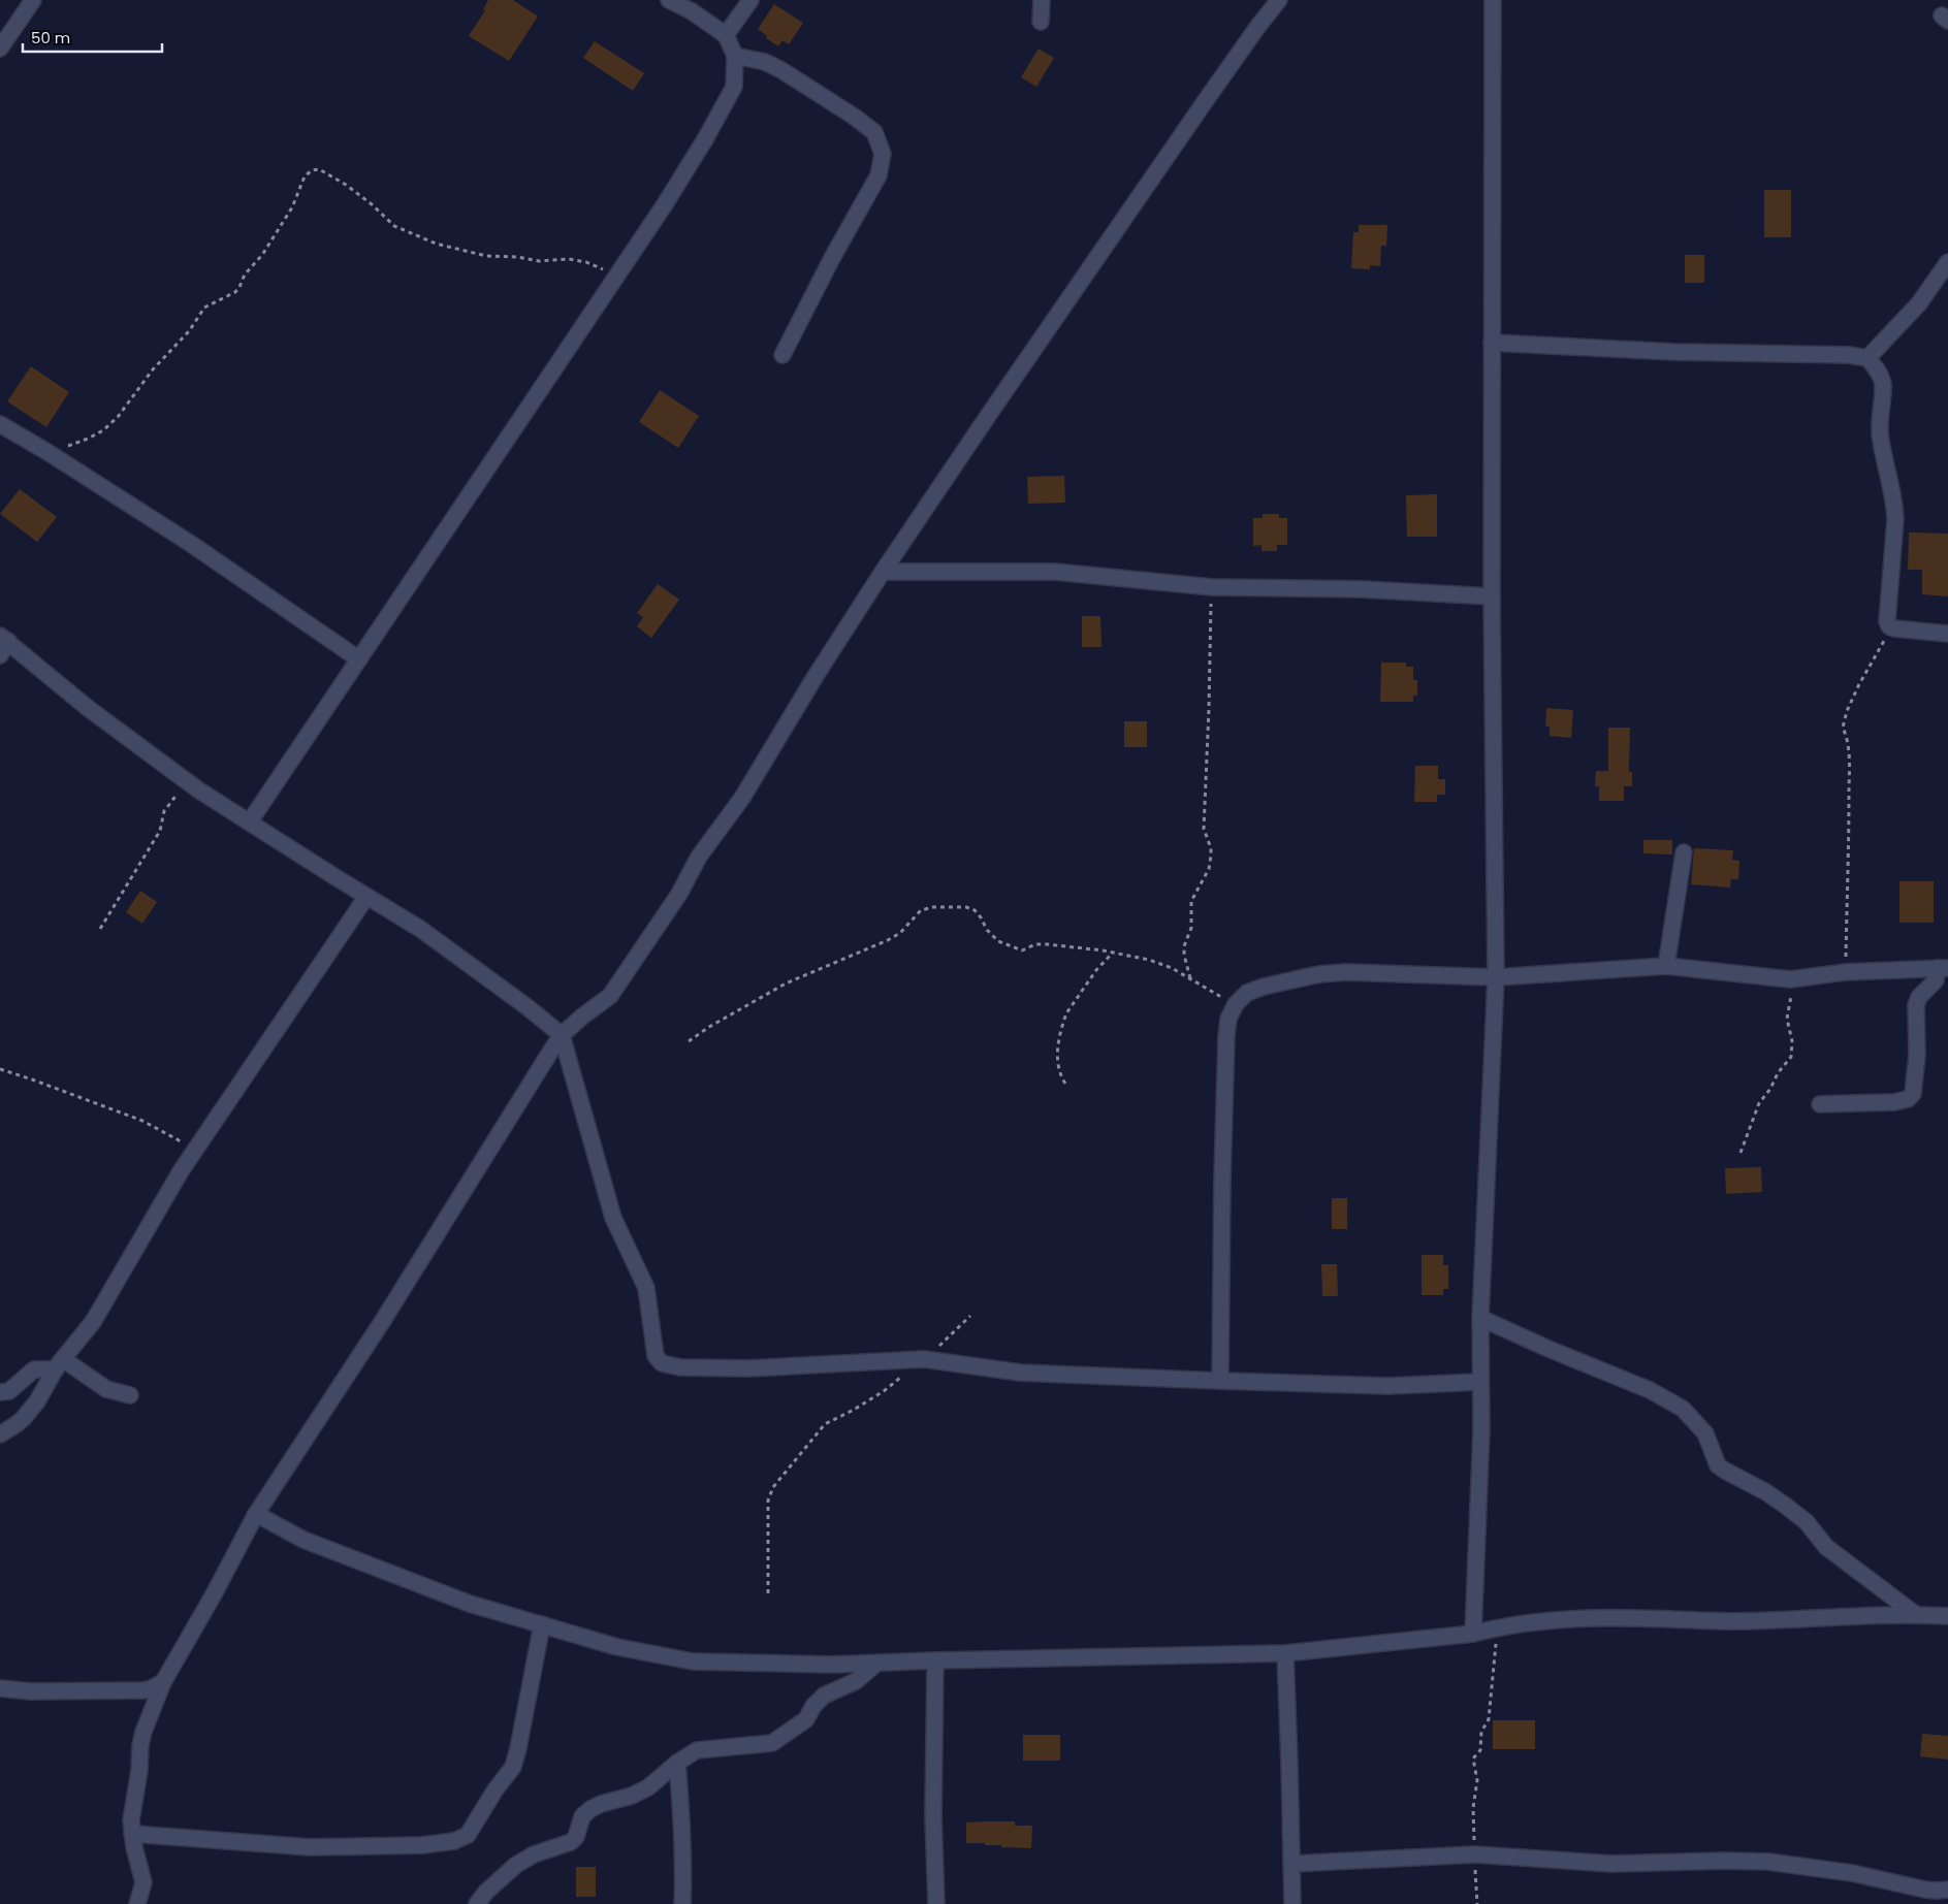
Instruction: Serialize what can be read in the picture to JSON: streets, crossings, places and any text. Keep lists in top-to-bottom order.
{
  "scale_bar": "50 m"
}
